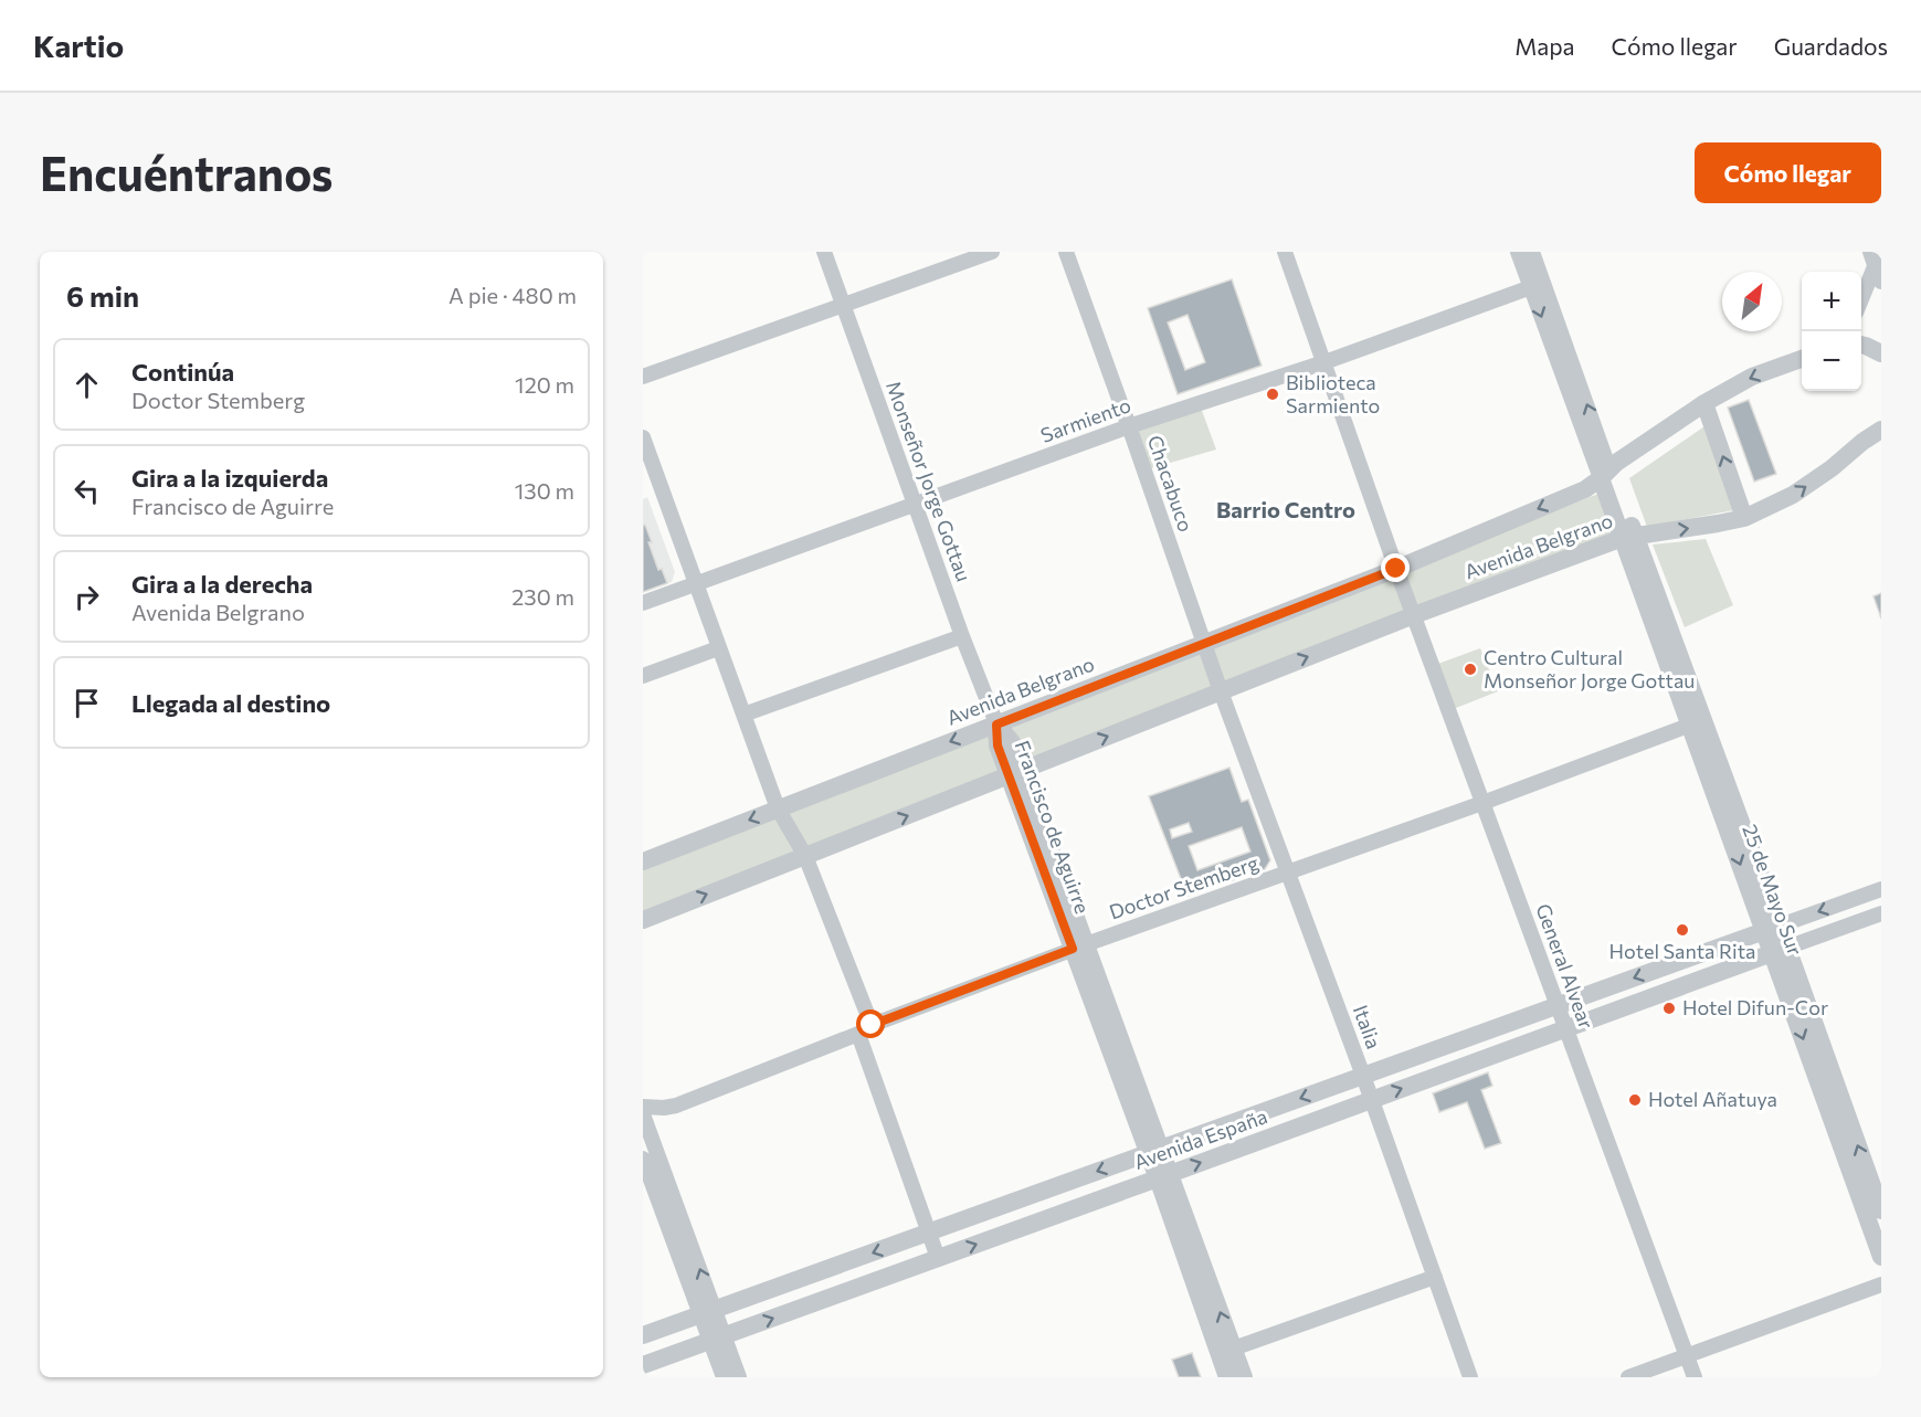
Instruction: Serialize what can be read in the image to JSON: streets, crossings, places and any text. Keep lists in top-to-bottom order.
{
  "streets": {
    "street": [
      "Sarmiento",
      "Monseñor Jorge Gottau",
      "Chacabuco",
      "Avenida Belgrano",
      "Francisco de Aguirre",
      "Doctor Stemberg",
      "25 de Mayo Sur",
      "General Alvear",
      "Italia",
      "Avenida España"
    ]
  },
  "crossings": [
    ["Sarmiento", "Monseñor Jorge Gottau"],
    ["Sarmiento", "Chacabuco"],
    ["Sarmiento", "General Alvear"],
    ["Monseñor Jorge Gottau", "Avenida Belgrano"],
    ["Monseñor Jorge Gottau", "Francisco de Aguirre"],
    ["Chacabuco", "Avenida Belgrano"],
    ["Chacabuco", "Italia"],
    ["Avenida Belgrano", "Francisco de Aguirre"],
    ["Avenida Belgrano", "25 de Mayo Sur"],
    ["Avenida Belgrano", "General Alvear"],
    ["Avenida Belgrano", "Italia"],
    ["Francisco de Aguirre", "Doctor Stemberg"],
    ["Francisco de Aguirre", "Avenida España"],
    ["Doctor Stemberg", "25 de Mayo Sur"],
    ["Doctor Stemberg", "General Alvear"],
    ["Doctor Stemberg", "Italia"],
    ["25 de Mayo Sur", "Avenida España"],
    ["General Alvear", "Avenida España"],
    ["Italia", "Avenida España"]
  ],
  "districts": ["Barrio Centro"],
  "places": [
    "Biblioteca Sarmiento",
    "Centro Cultural Monseñor Jorge Gottau",
    "Hotel Santa Rita",
    "Hotel Difun-Cor",
    "Hotel Añatuya"
  ],
  "north": "top right",
  "page": {
    "header": "Kartio",
    "nav": ["Mapa", "Cómo llegar", "Guardados"],
    "buttons": "Cómo llegar",
    "title": "Encuéntranos",
    "heading": ["6 min", "A pie · 480 m"],
    "map_buttons": ["+", "−"],
    "list": [
      ["Continúa", "Doctor Stemberg", "120 m"],
      ["Gira a la izquierda", "Francisco de Aguirre", "130 m"],
      ["Gira a la derecha", "Avenida Belgrano", "230 m"],
      "Llegada al destino"
    ]
  }
}
